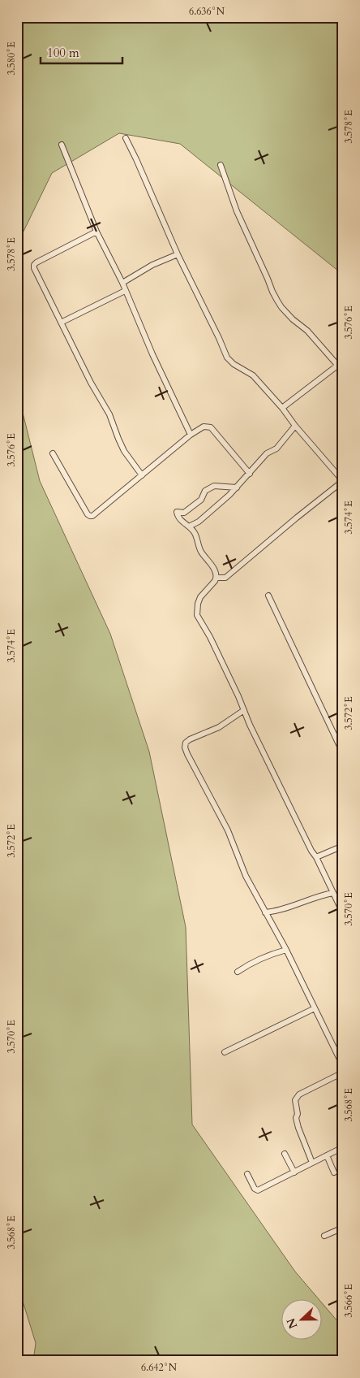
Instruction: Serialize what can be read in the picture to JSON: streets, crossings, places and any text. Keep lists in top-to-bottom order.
{
  "scale_bar": "100 m",
  "north": "left",
  "coordinates": [
    "6.636°N",
    "3.580°E",
    "3.578°E",
    "3.576°E",
    "3.574°E",
    "3.572°E",
    "3.570°E",
    "3.568°E",
    "3.566°E",
    "6.642°N"
  ]
}
